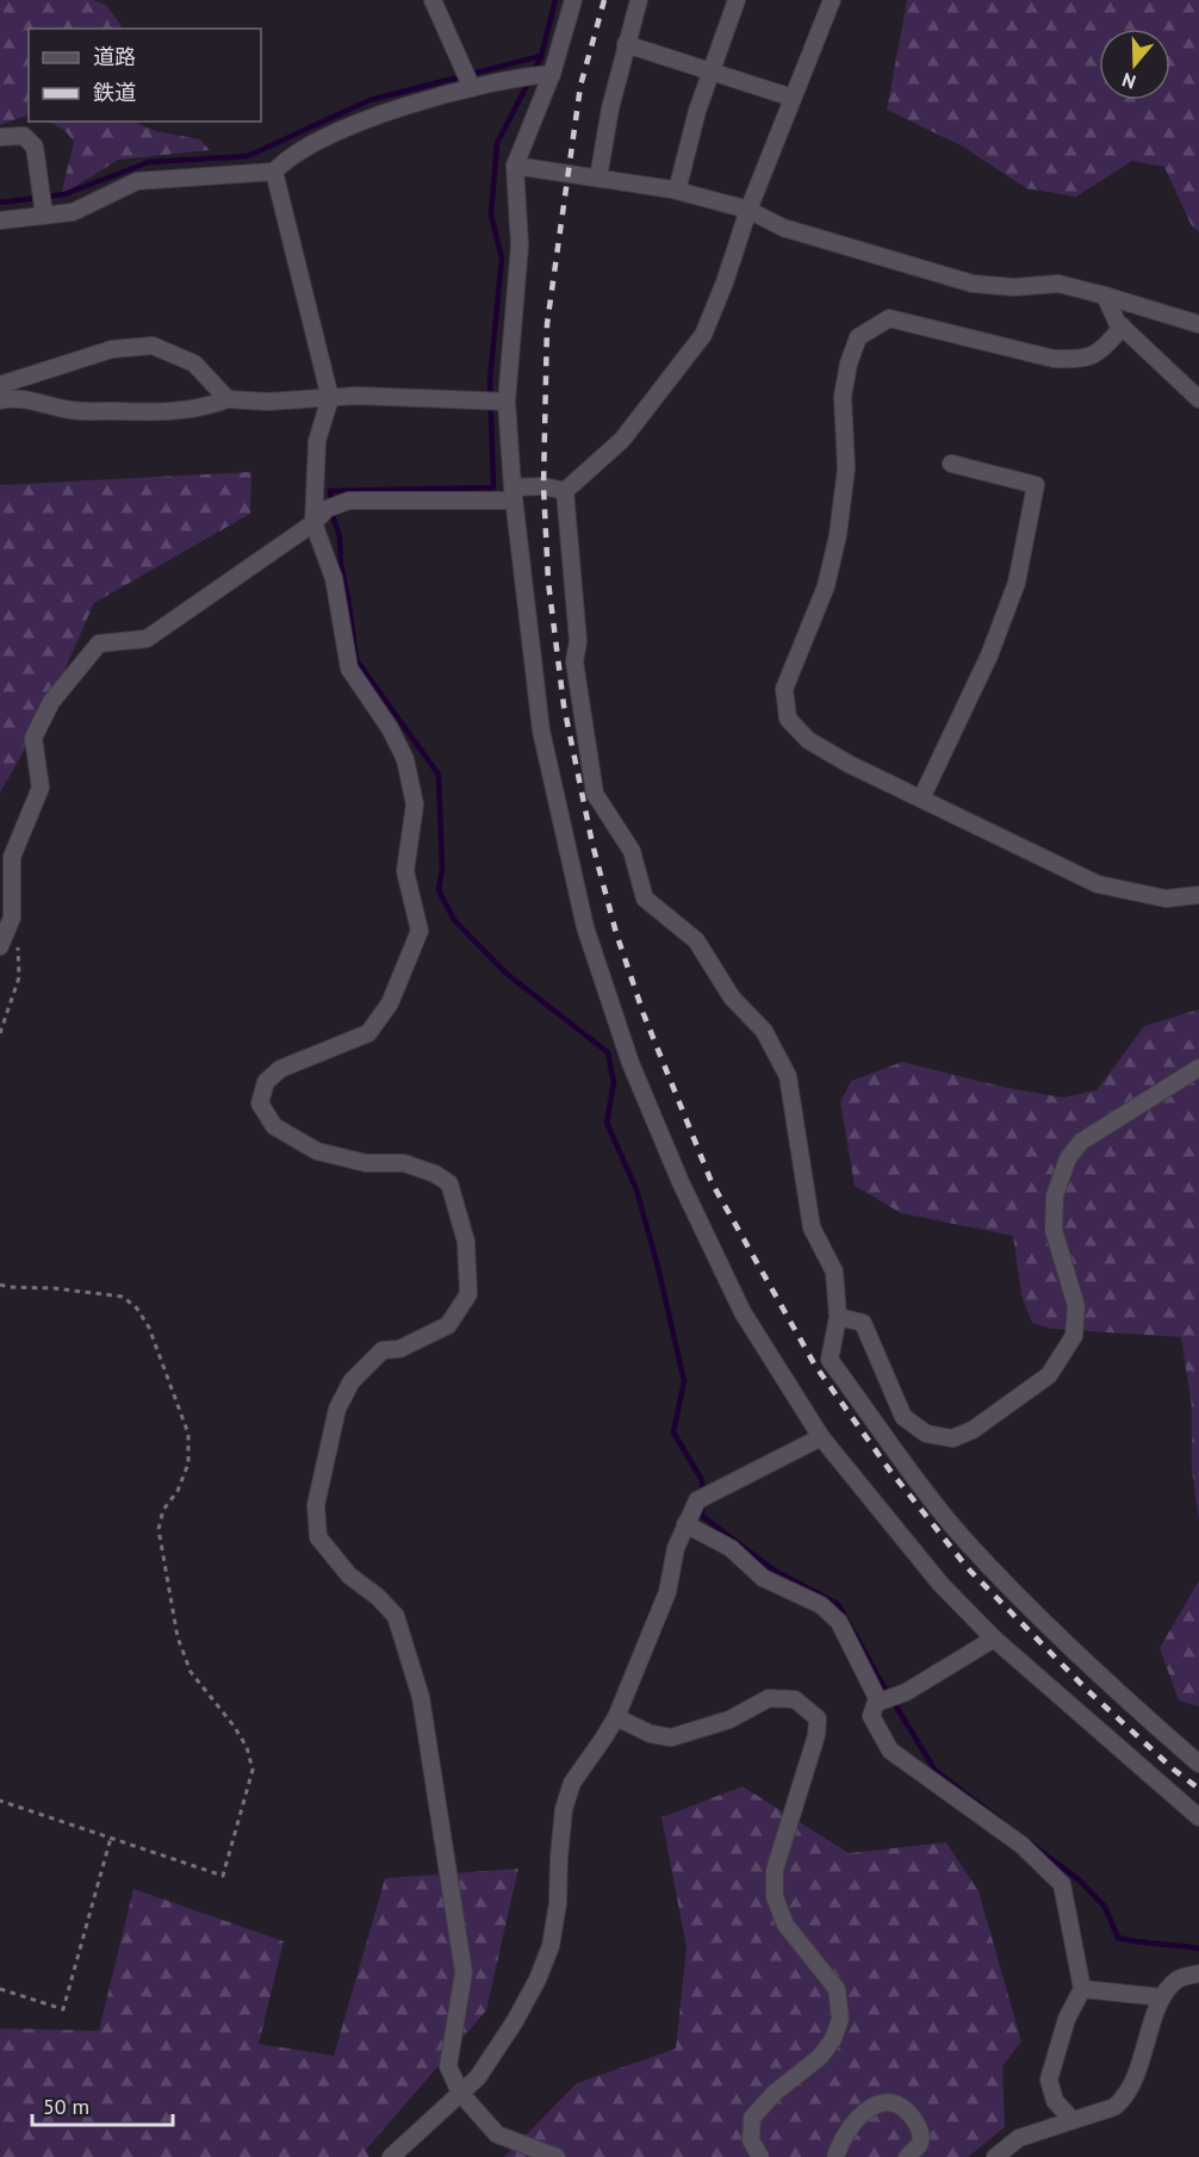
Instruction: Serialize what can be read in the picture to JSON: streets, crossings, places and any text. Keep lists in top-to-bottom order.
{
  "legend": ["道路", "鉄道"],
  "scale_bar": "50 m",
  "north": "bottom"
}
